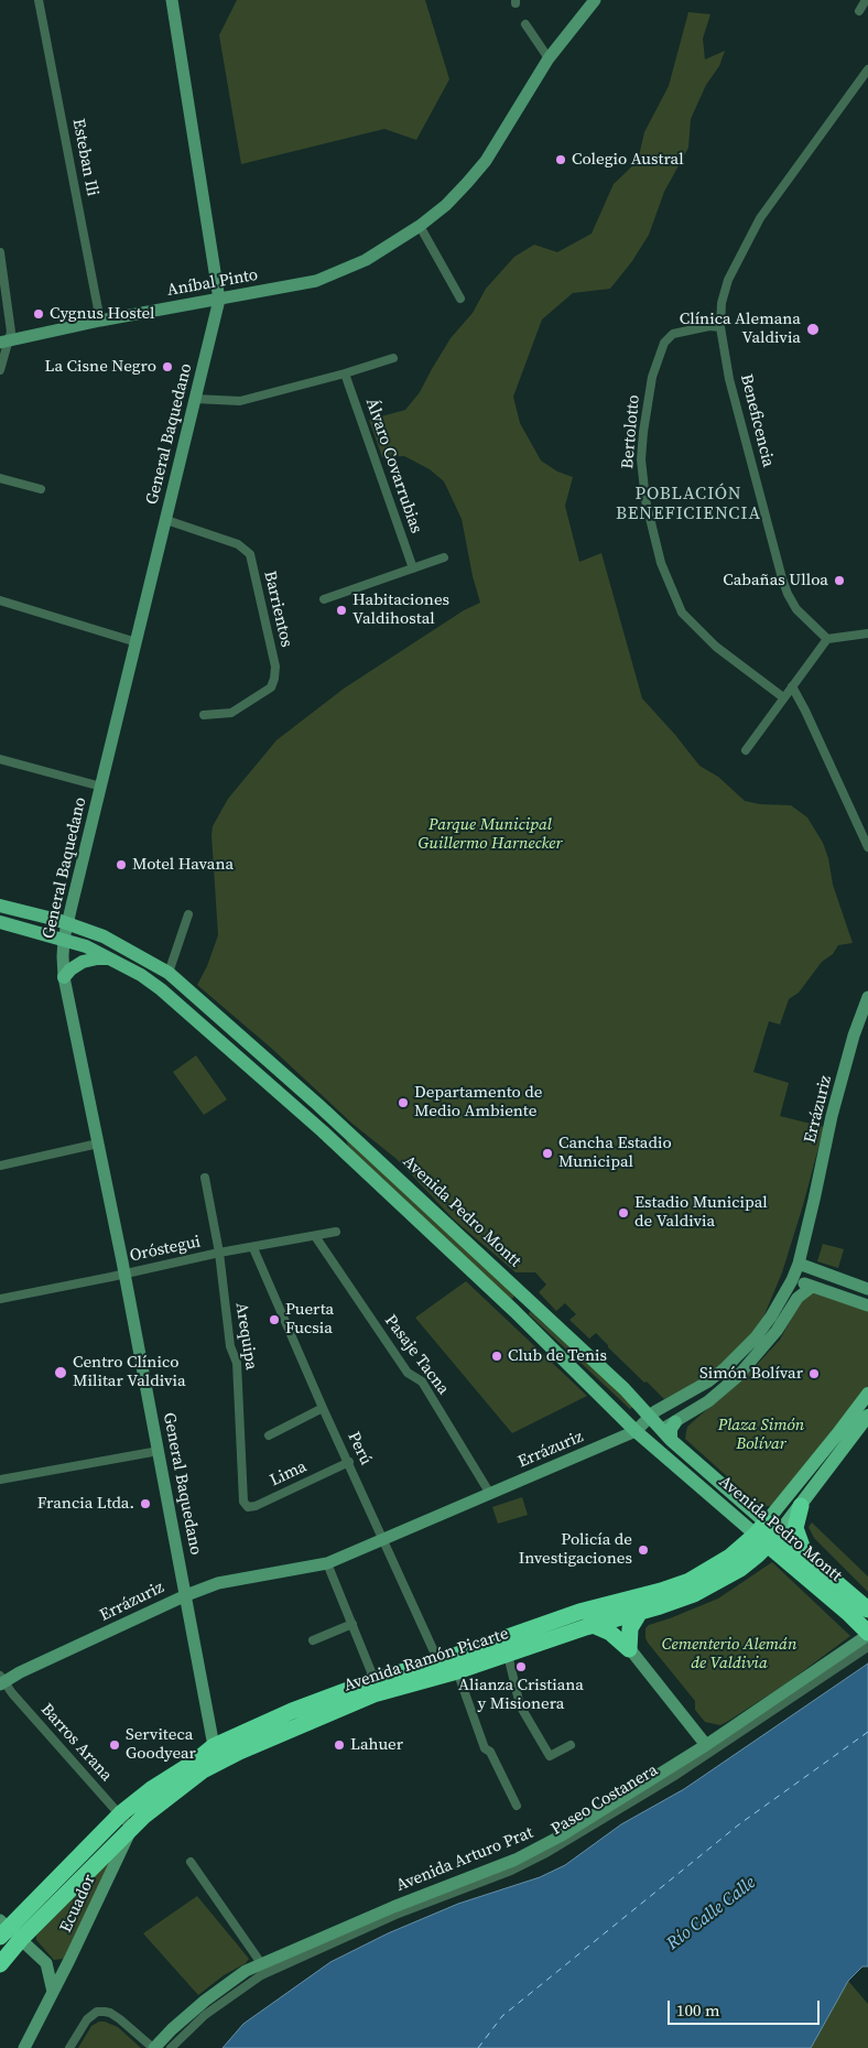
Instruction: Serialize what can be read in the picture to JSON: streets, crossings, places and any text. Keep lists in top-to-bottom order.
{
  "streets": {
    "highway": ["Avenida Pedro Montt", "Avenida Ramón Picarte"],
    "main road": [
      "Aníbal Pinto",
      "General Baquedano",
      "Errázuriz",
      "Avenida Arturo Prat",
      "Ecuador"
    ],
    "street": [
      "Esteban Ili",
      "Beneficencia",
      "Bertolotto",
      "Álvaro Covarrubias",
      "Barrientos",
      "Oróstegui",
      "Arequipa",
      "Pasaje Tacna",
      "Perú",
      "Lima",
      "Barros Arana",
      "Paseo Costanera"
    ]
  },
  "crossings": [
    ["Esteban Ili", "Aníbal Pinto"],
    ["Aníbal Pinto", "General Baquedano"],
    ["Beneficencia", "Bertolotto"],
    ["General Baquedano", "Barrientos"],
    ["General Baquedano", "Errázuriz"],
    ["General Baquedano", "Avenida Pedro Montt"],
    ["General Baquedano", "Oróstegui"],
    ["General Baquedano", "Avenida Ramón Picarte"],
    ["Errázuriz", "Avenida Pedro Montt"],
    ["Errázuriz", "Pasaje Tacna"],
    ["Errázuriz", "Perú"],
    ["Errázuriz", "Barros Arana"],
    ["Avenida Pedro Montt", "Avenida Ramón Picarte"],
    ["Oróstegui", "Arequipa"],
    ["Oróstegui", "Pasaje Tacna"],
    ["Oróstegui", "Perú"],
    ["Arequipa", "Lima"],
    ["Perú", "Lima"],
    ["Perú", "Avenida Ramón Picarte"],
    ["Avenida Ramón Picarte", "Barros Arana"],
    ["Avenida Ramón Picarte", "Ecuador"],
    ["Barros Arana", "Ecuador"]
  ],
  "districts": ["POBLACIÓN BENEFICIENCIA"],
  "water": ["Río Calle Calle"],
  "parks": ["Parque Municipal Guillermo Harnecker", "Plaza Simón Bolívar", "Cementerio Alemán de Valdivia"],
  "places": [
    "Colegio Austral",
    "Cygnus Hostel",
    "Clínica Alemana Valdivia",
    "La Cisne Negro",
    "Cabañas Ulloa",
    "Habitaciones Valdihostal",
    "Motel Havana",
    "Departamento de Medio Ambiente",
    "Cancha Estadio Municipal",
    "Estadio Municipal de Valdivia",
    "Puerta Fucsia",
    "Club de Tenis",
    "Centro Clínico Militar Valdivia",
    "Simón Bolívar",
    "Francia Ltda.",
    "Policía de Investigaciones",
    "Alianza Cristiana y Misionera",
    "Serviteca Goodyear",
    "Lahuer"
  ],
  "scale_bar": "100 m"
}
